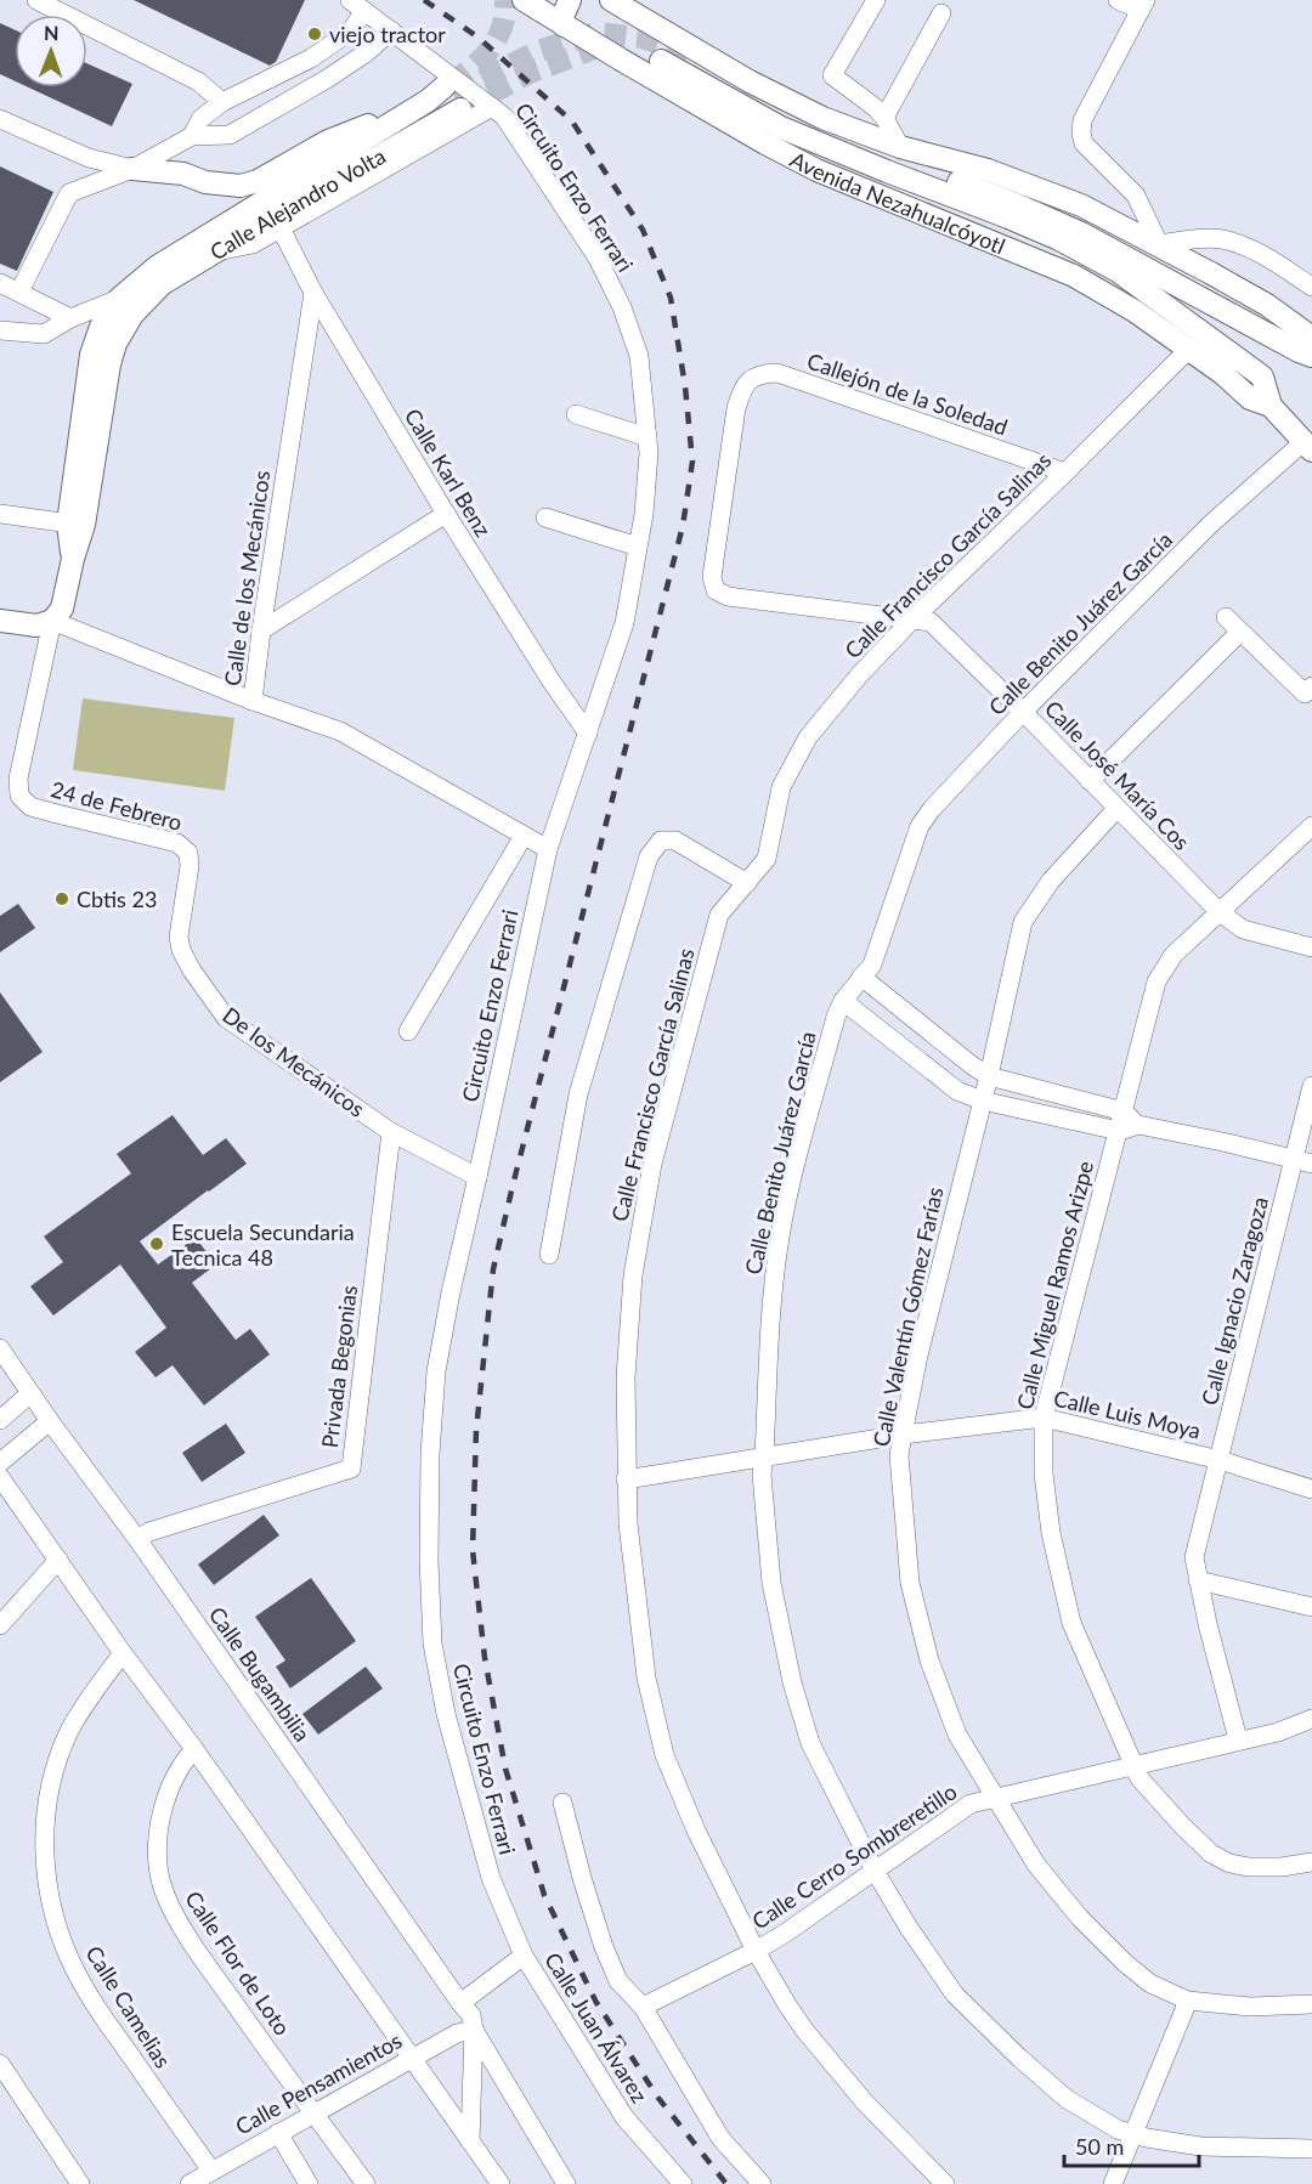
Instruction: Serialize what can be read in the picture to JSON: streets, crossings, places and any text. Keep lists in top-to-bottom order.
{
  "streets": {
    "main road": ["Avenida Nezahualcóyotl", "Calle Alejandro Volta"],
    "street": [
      "Circuito Enzo Ferrari",
      "Callejón de la Soledad",
      "Calle Karl Benz",
      "Calle Francisco García Salinas",
      "Calle de los Mecánicos",
      "Calle Benito Juárez García",
      "Calle José María Cos",
      "24 de Febrero",
      "De los Mecánicos",
      "Calle Miguel Ramos Arizpe",
      "Calle Ignacio Zaragoza",
      "Calle Valentín Gómez Farías",
      "Privada Begonias",
      "Calle Luis Moya",
      "Calle Bugambilia",
      "Calle Cerro Sombreretillo",
      "Calle Flor de Loto",
      "Calle Camelias",
      "Calle Juan Álvarez",
      "Calle Pensamientos"
    ]
  },
  "crossings": [
    ["Circuito Enzo Ferrari", "Calle Karl Benz"],
    ["Circuito Enzo Ferrari", "De los Mecánicos"],
    ["Circuito Enzo Ferrari", "Calle Juan Álvarez"],
    ["Avenida Nezahualcóyotl", "Calle Francisco García Salinas"],
    ["Avenida Nezahualcóyotl", "Calle Benito Juárez García"],
    ["Calle Alejandro Volta", "Calle de los Mecánicos"],
    ["Calle Alejandro Volta", "24 de Febrero"],
    ["Callejón de la Soledad", "Calle Francisco García Salinas"],
    ["Callejón de la Soledad", "Calle José María Cos"],
    ["Calle Karl Benz", "Calle de los Mecánicos"],
    ["Calle Francisco García Salinas", "Calle José María Cos"],
    ["Calle Francisco García Salinas", "Calle Luis Moya"],
    ["Calle Francisco García Salinas", "Calle Cerro Sombreretillo"],
    ["Calle Benito Juárez García", "Calle José María Cos"],
    ["Calle Benito Juárez García", "Calle Luis Moya"],
    ["Calle Benito Juárez García", "Calle Cerro Sombreretillo"],
    ["Calle José María Cos", "Calle Miguel Ramos Arizpe"],
    ["Calle José María Cos", "Calle Valentín Gómez Farías"],
    ["24 de Febrero", "De los Mecánicos"],
    ["De los Mecánicos", "Privada Begonias"],
    ["Calle Miguel Ramos Arizpe", "Calle Luis Moya"],
    ["Calle Miguel Ramos Arizpe", "Calle Cerro Sombreretillo"],
    ["Calle Ignacio Zaragoza", "Calle Luis Moya"],
    ["Calle Ignacio Zaragoza", "Calle Cerro Sombreretillo"],
    ["Calle Valentín Gómez Farías", "Calle Luis Moya"],
    ["Calle Valentín Gómez Farías", "Calle Cerro Sombreretillo"],
    ["Privada Begonias", "Calle Bugambilia"],
    ["Calle Bugambilia", "Calle Juan Álvarez"],
    ["Calle Bugambilia", "Calle Pensamientos"],
    ["Calle Flor de Loto", "Calle Pensamientos"],
    ["Calle Camelias", "Calle Pensamientos"]
  ],
  "places": ["viejo tractor", "Cbtis 23", "Escuela Secundaria Tecnica 48"],
  "scale_bar": "50 m",
  "north": "top"
}
